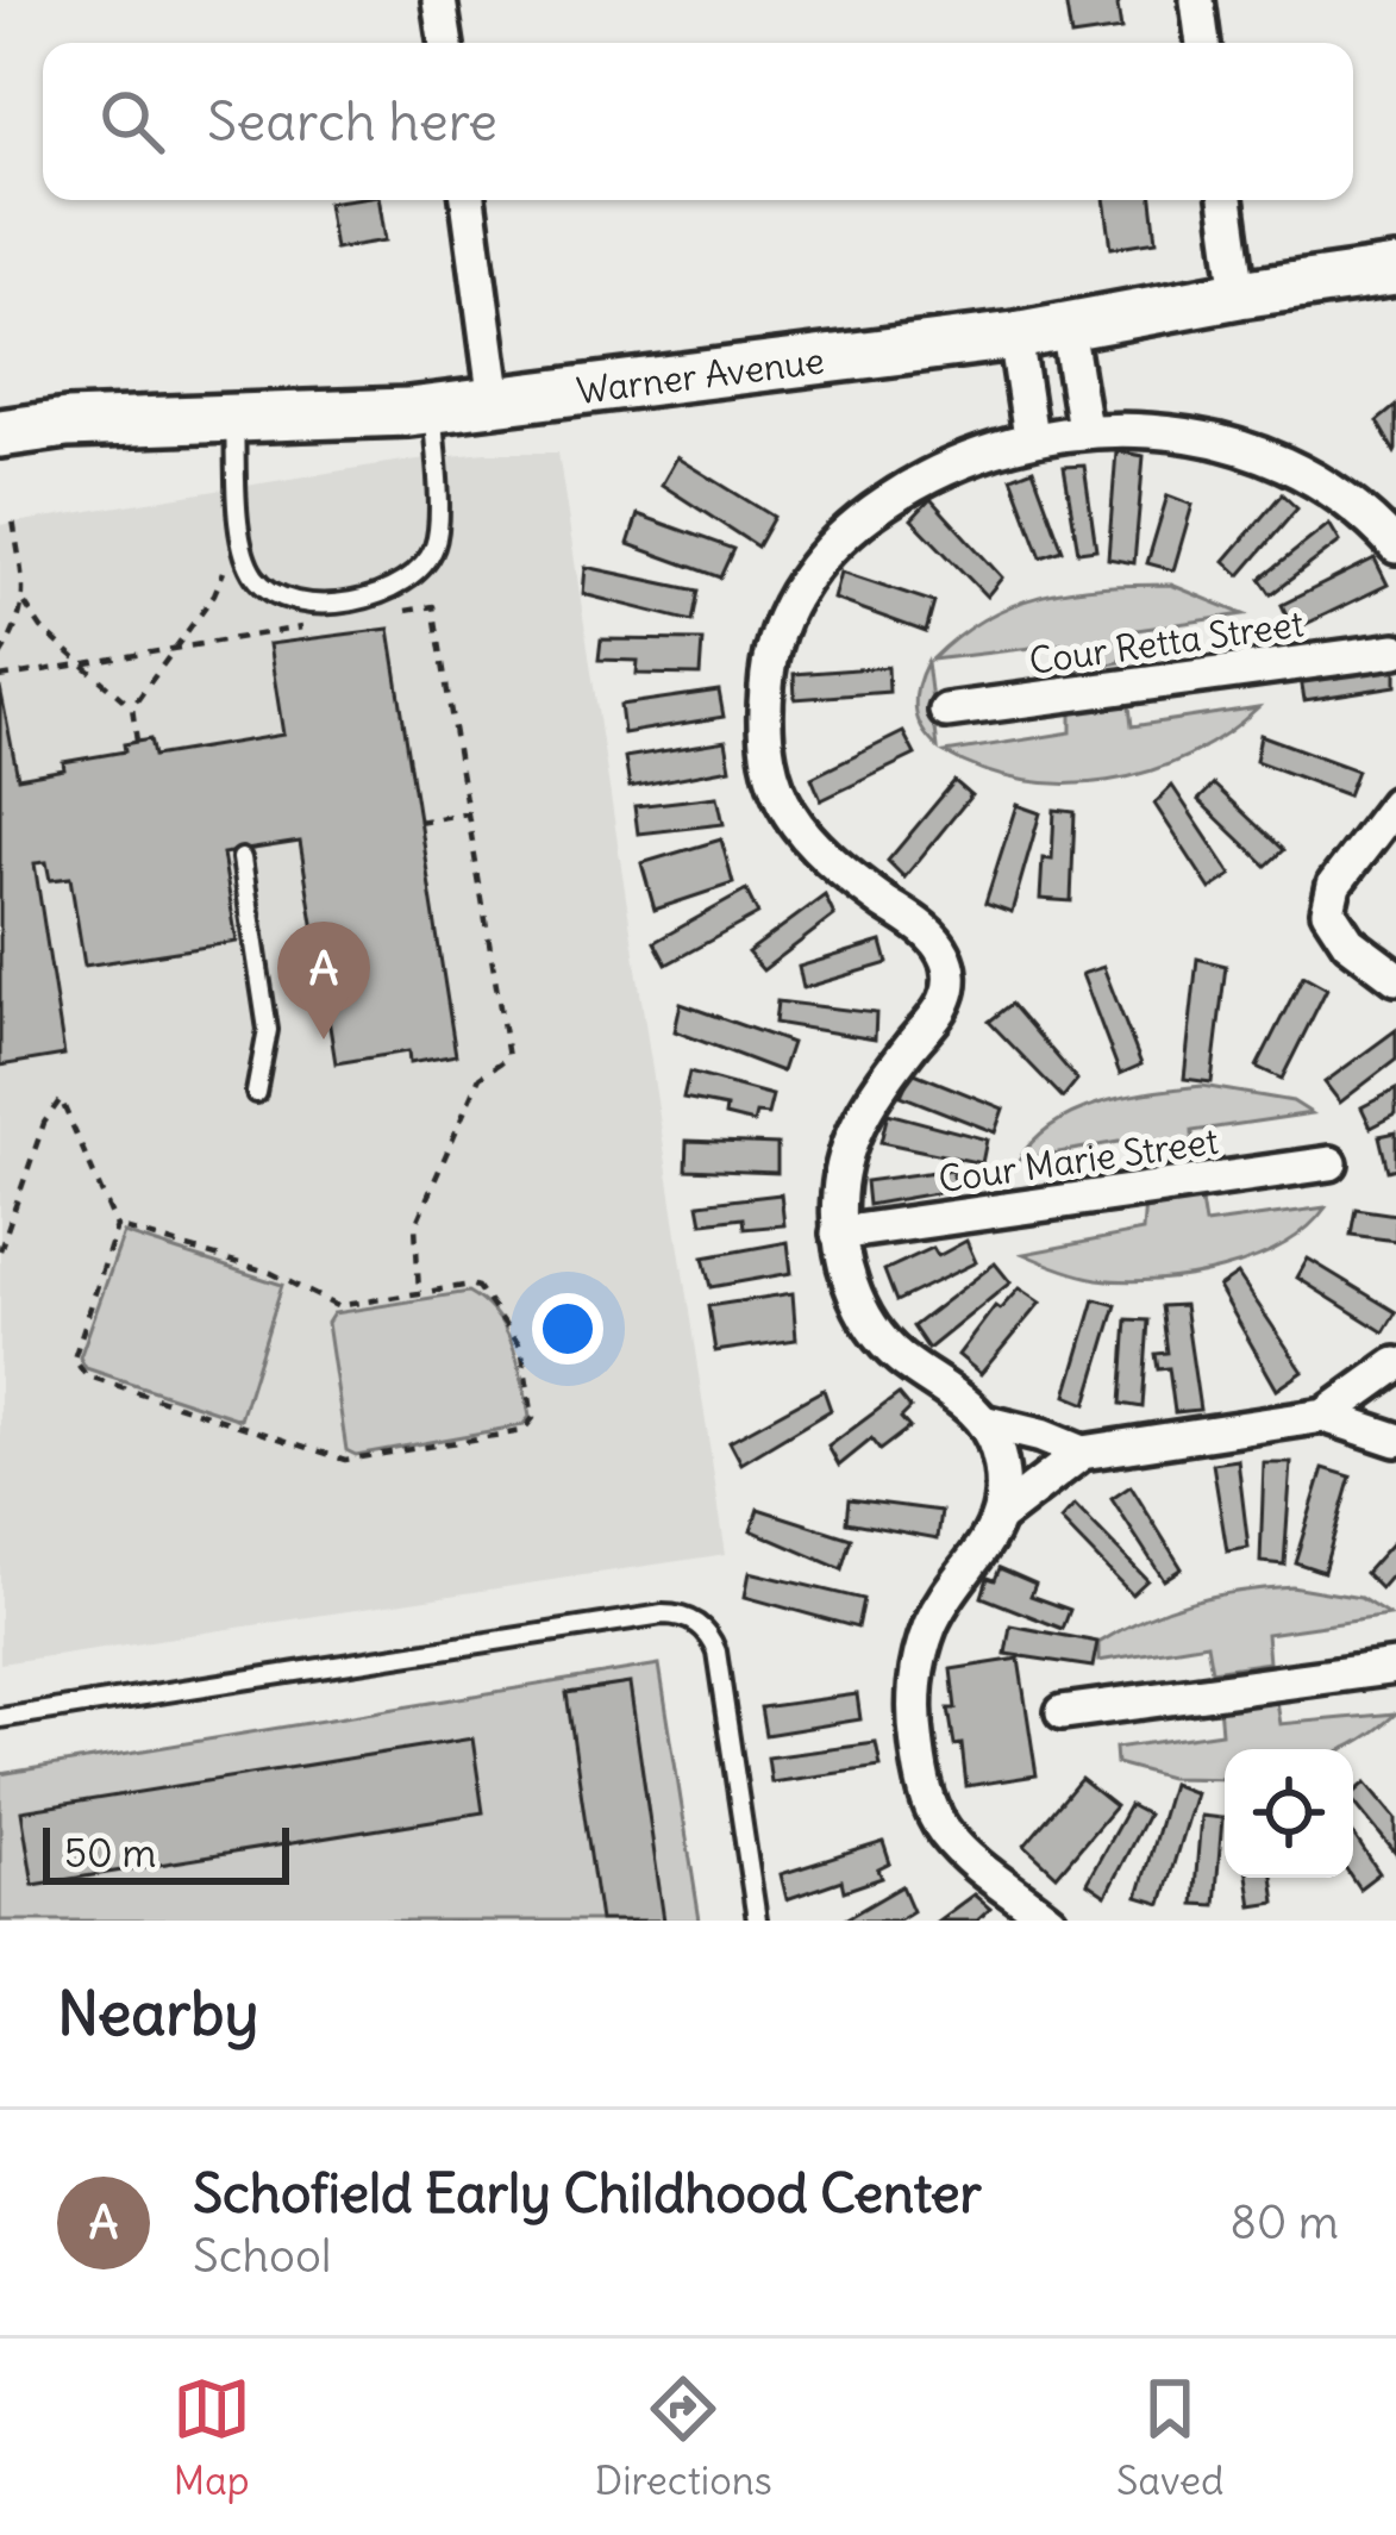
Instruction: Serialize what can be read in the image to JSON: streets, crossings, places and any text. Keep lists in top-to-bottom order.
{
  "streets": {
    "street": ["Warner Avenue", "Cour Retta Street", "Cour Marie Street"]
  },
  "scale_bar": "50 m",
  "page": {
    "search": "Search here",
    "pins": "A",
    "scale": "50 m",
    "heading": "Nearby",
    "list": [
      {
        "mark": "A",
        "name": "Schofield Early Childhood Center",
        "note": "School",
        "value": "80 m"
      }
    ],
    "nav": ["Map", "Directions", "Saved"]
  }
}
